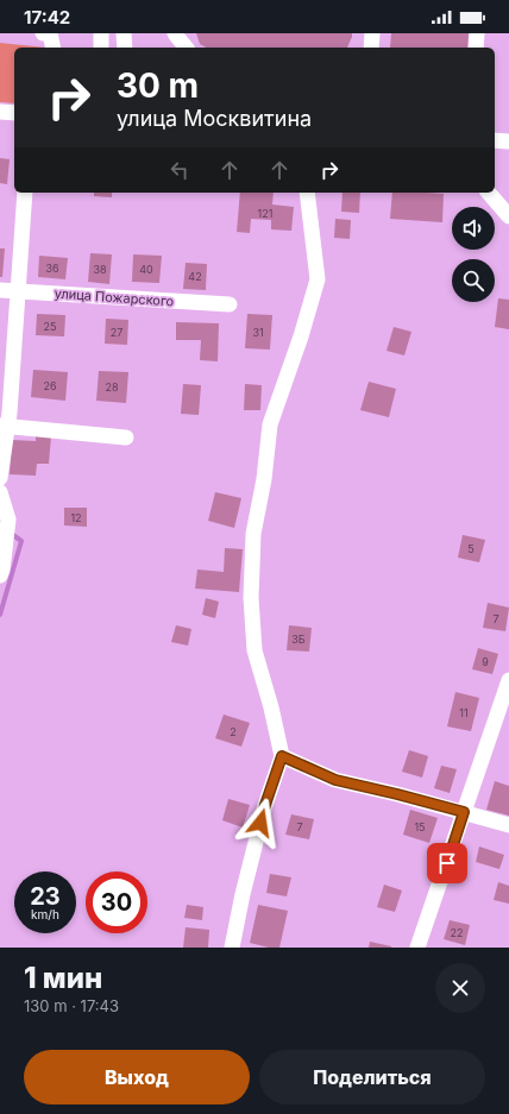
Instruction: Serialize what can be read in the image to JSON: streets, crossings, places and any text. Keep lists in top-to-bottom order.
{
  "streets": {
    "street": ["улица Пожарского"]
  },
  "house_numbers": [
    "121",
    "36",
    "38",
    "40",
    "42",
    "25",
    "27",
    "31",
    "26",
    "28",
    "12",
    "5",
    "7",
    "3Б",
    "9",
    "11",
    "2",
    "7",
    "15",
    "22"
  ],
  "page": {
    "status": "17:42",
    "turn": ["30 m", "улица Москвитина"],
    "speed": "23 km/h",
    "limit": "30",
    "heading": ["1 мин", "130 m · 17:43"],
    "buttons": ["Выход", "Поделиться"]
  }
}
